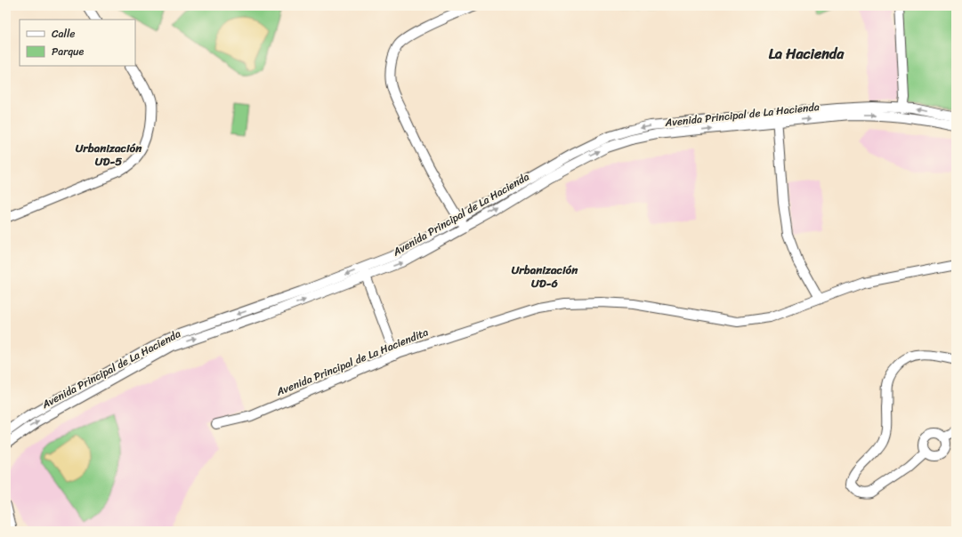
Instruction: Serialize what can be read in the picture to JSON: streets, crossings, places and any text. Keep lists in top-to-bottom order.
{
  "streets": {
    "street": ["Avenida Principal de La Hacienda", "Avenida Principal de La Haciendita"]
  },
  "districts": ["La Hacienda", "Urbanización UD-5", "Urbanización UD-6"],
  "legend": ["Calle", "Parque"]
}
